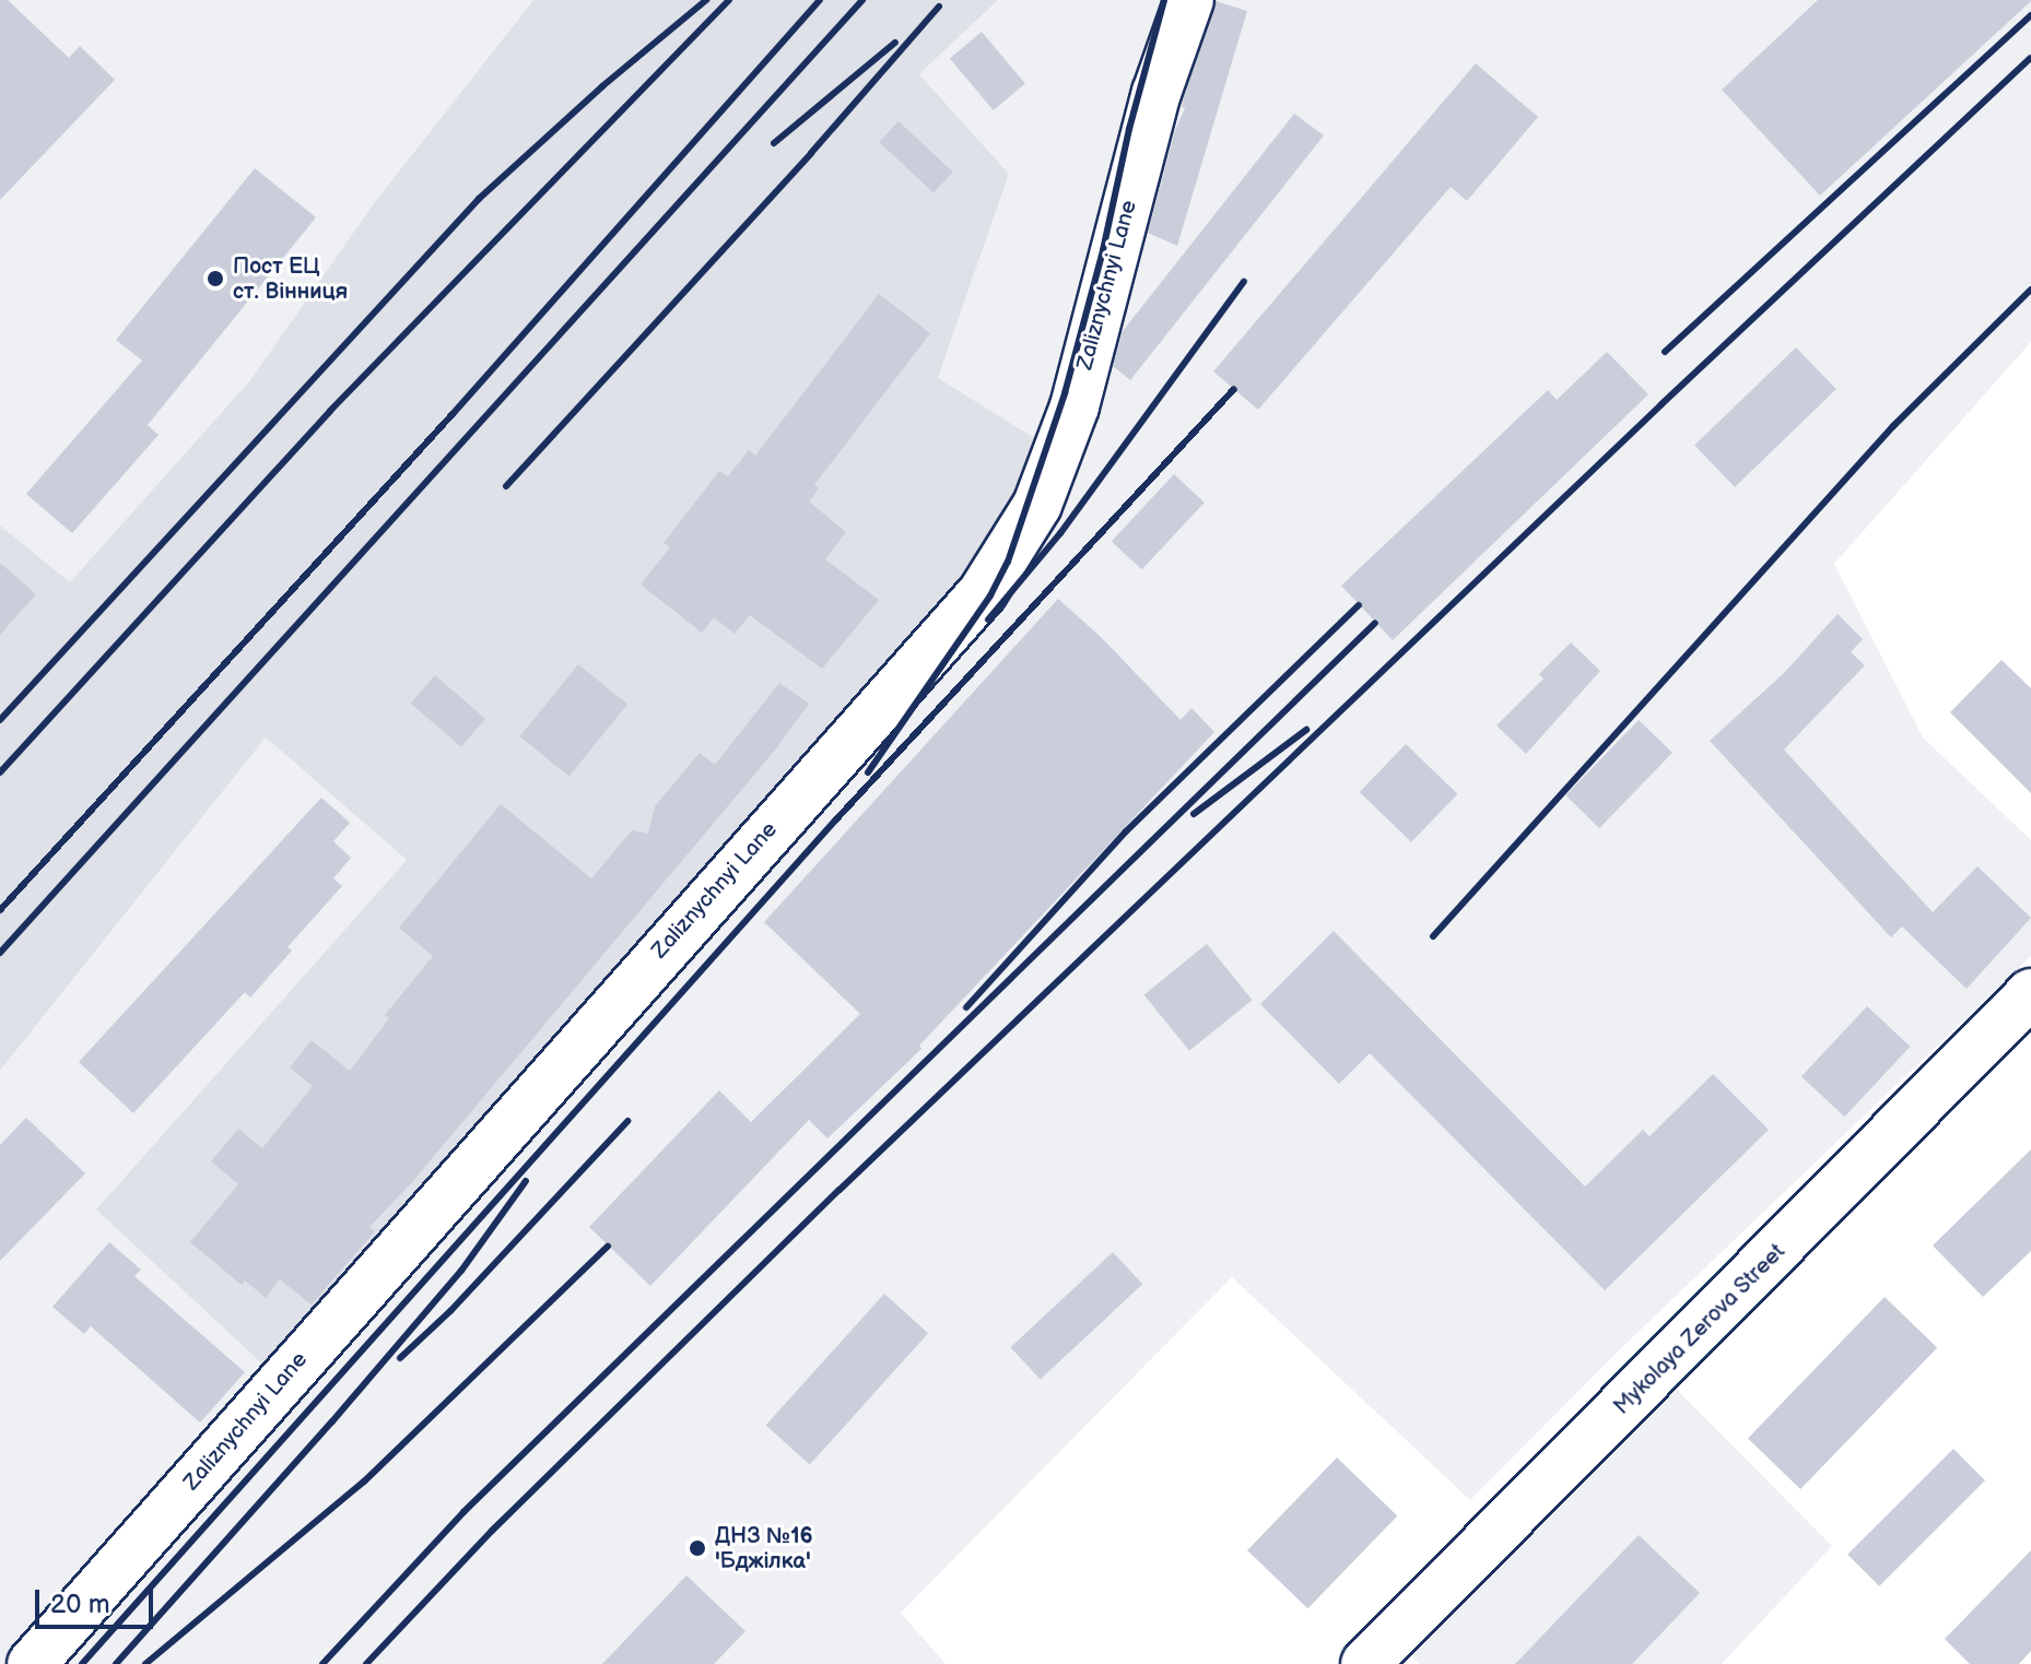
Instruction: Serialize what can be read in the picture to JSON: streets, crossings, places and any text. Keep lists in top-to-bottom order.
{
  "streets": {
    "street": ["Zaliznychnyi Lane", "Mykolaya Zerova Street"]
  },
  "places": ["Пост ЕЦ ст. Вінниця", "ДНЗ №16 'Бджілка'"],
  "scale_bar": "20 m"
}
